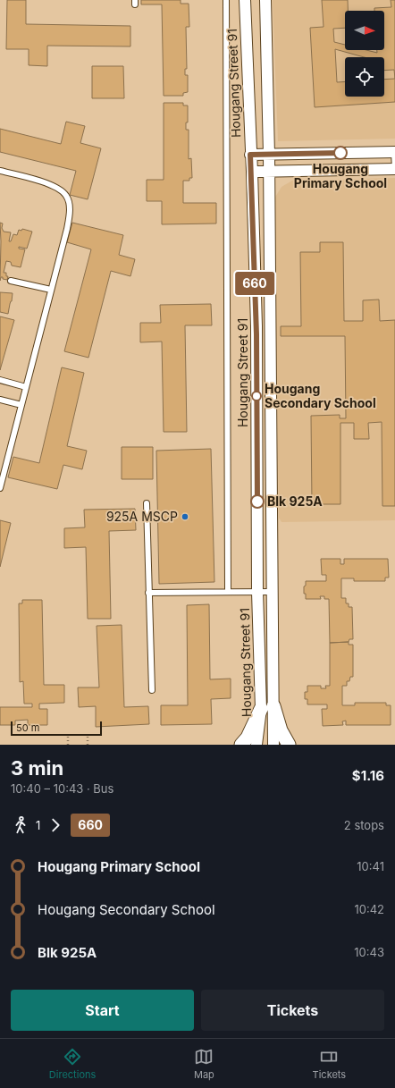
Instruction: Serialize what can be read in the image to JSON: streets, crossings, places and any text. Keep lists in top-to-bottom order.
{
  "streets": {
    "street": ["Hougang Street 91"]
  },
  "places": [
    "Hougang Primary School",
    "Hougang Secondary School",
    "Blk 925A",
    "925A MSCP"
  ],
  "lines": ["bus line 660"],
  "scale_bar": "50 m",
  "north": "right",
  "page": {
    "on_map": "660",
    "scale": "50 m",
    "heading": ["3 min", "10:40 – 10:43 · Bus", "$1.16"],
    "legs": ["1", "660", "2 stops"],
    "list": [
      {
        "name": "Hougang Primary School",
        "value": "10:41"
      },
      {
        "name": "Hougang Secondary School",
        "value": "10:42"
      },
      {
        "name": "Blk 925A",
        "value": "10:43"
      }
    ],
    "buttons": ["Start", "Tickets"],
    "tabs": ["Directions", "Map", "Tickets"]
  }
}
